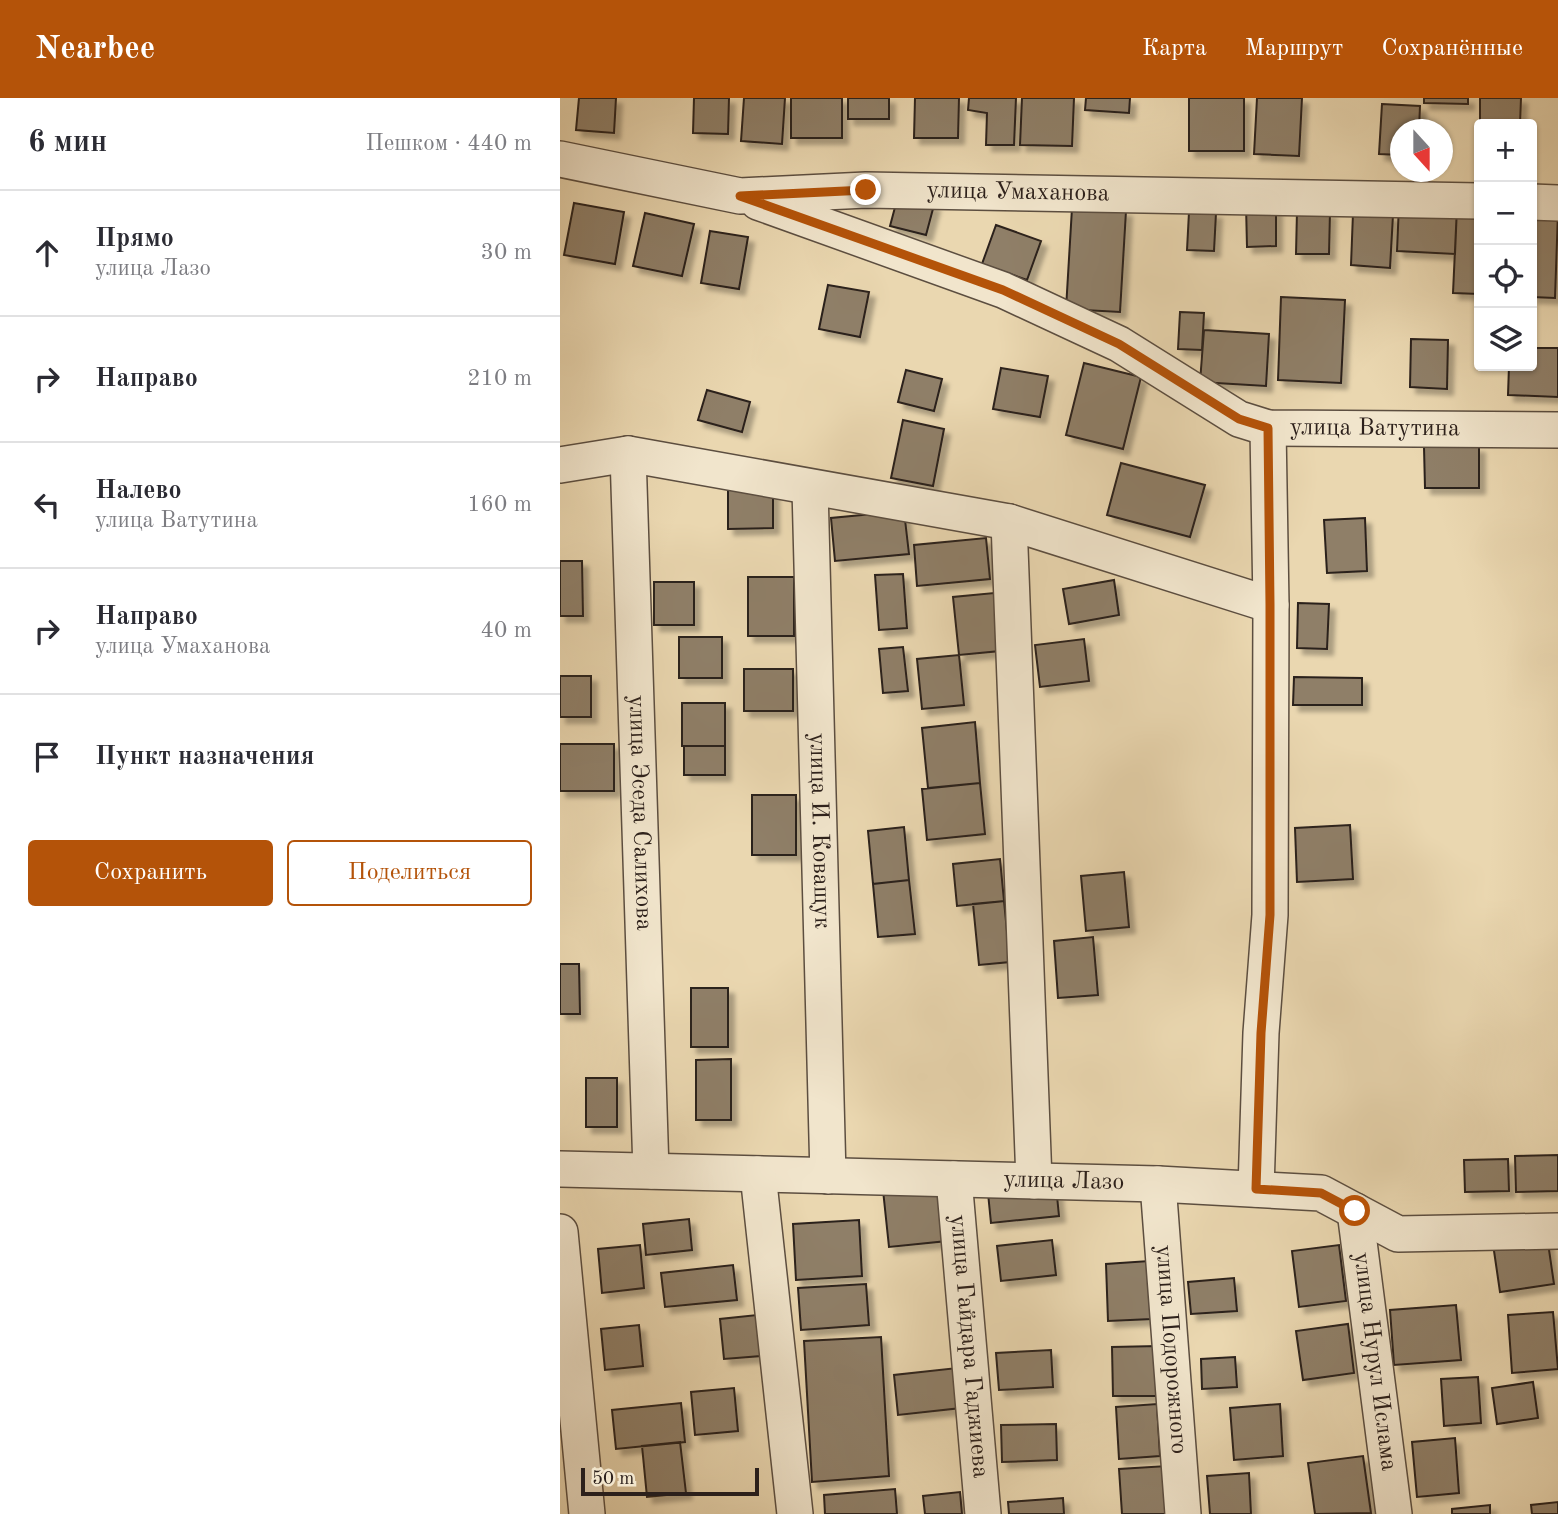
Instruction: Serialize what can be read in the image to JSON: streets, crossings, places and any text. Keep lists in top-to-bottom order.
{
  "streets": {
    "street": [
      "улица Умаханова",
      "улица Ватутина",
      "улица Эседа Салихова",
      "улица И. Коващук",
      "улица Лазо",
      "улица Гайдара Гаджиева",
      "улица Подорожного",
      "улица Нурул Ислама"
    ]
  },
  "crossings": [
    ["улица Умаханова", "улица Ватутина"],
    ["улица Эседа Салихова", "улица Лазо"],
    ["улица И. Коващук", "улица Лазо"],
    ["улица Лазо", "улица Гайдара Гаджиева"],
    ["улица Лазо", "улица Подорожного"],
    ["улица Лазо", "улица Нурул Ислама"]
  ],
  "scale_bar": "50 m",
  "north": "bottom",
  "page": {
    "header": "Nearbee",
    "nav": ["Карта", "Маршрут", "Сохранённые"],
    "heading": ["6 мин", "Пешком · 440 m"],
    "map_buttons": ["+", "−"],
    "list": [
      ["Прямо", "улица Лазо", "30 m"],
      ["Направо", "210 m"],
      ["Налево", "улица Ватутина", "160 m"],
      ["Направо", "улица Умаханова", "40 m"],
      "Пункт назначения"
    ],
    "buttons": ["Сохранить", "Поделиться"],
    "scale": "50 m"
  }
}
